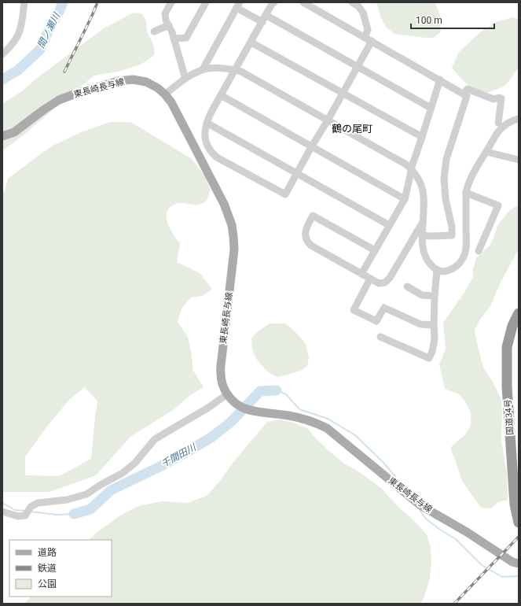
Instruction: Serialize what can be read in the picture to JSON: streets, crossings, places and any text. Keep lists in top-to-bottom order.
{
  "streets": {
    "highway": ["国道34号"],
    "main road": ["東長崎長与線"]
  },
  "districts": ["鶴の尾町"],
  "water": ["間ノ瀬川", "千間田川"],
  "legend": ["道路", "鉄道", "公園"],
  "scale_bar": "100 m"
}
